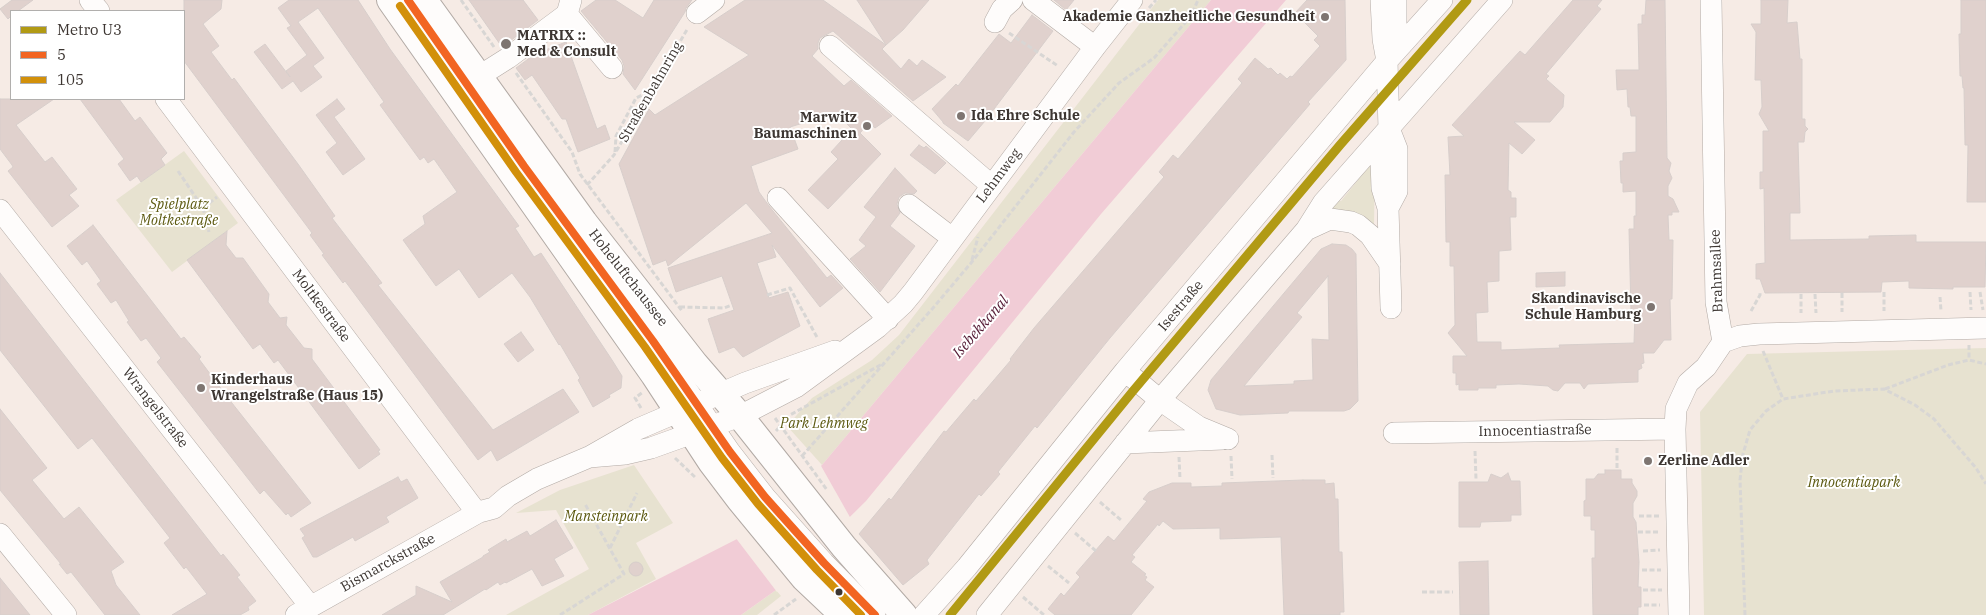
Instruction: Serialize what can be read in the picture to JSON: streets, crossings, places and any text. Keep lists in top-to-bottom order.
{
  "streets": {
    "main road": ["Hoheluftchaussee"],
    "street": [
      "Lehmweg",
      "Brahmsallee",
      "Moltkestraße",
      "Isestraße",
      "Wrangelstraße",
      "Innocentiastraße",
      "Bismarckstraße"
    ],
    "path": ["Straßenbahnring"]
  },
  "crossings": [
    ["Lehmweg", "Hoheluftchaussee"],
    ["Lehmweg", "Bismarckstraße"],
    ["Moltkestraße", "Bismarckstraße"],
    ["Wrangelstraße", "Bismarckstraße"]
  ],
  "water": ["Isebekkanal"],
  "parks": [
    "Spielplatz Moltkestraße",
    "Park Lehmweg",
    "Innocentiapark",
    "Mansteinpark"
  ],
  "places": [
    "Akademie Ganzheitliche Gesundheit",
    "MATRIX :: Med & Consult",
    "Ida Ehre Schule",
    "Marwitz Baumaschinen",
    "Skandinavische Schule Hamburg",
    "Kinderhaus Wrangelstraße (Haus 15)",
    "Zerline Adler"
  ],
  "lines": ["metro line U3", "transit line 5", "transit line 105"],
  "legend": ["Metro U3", "5", "105"]
}
